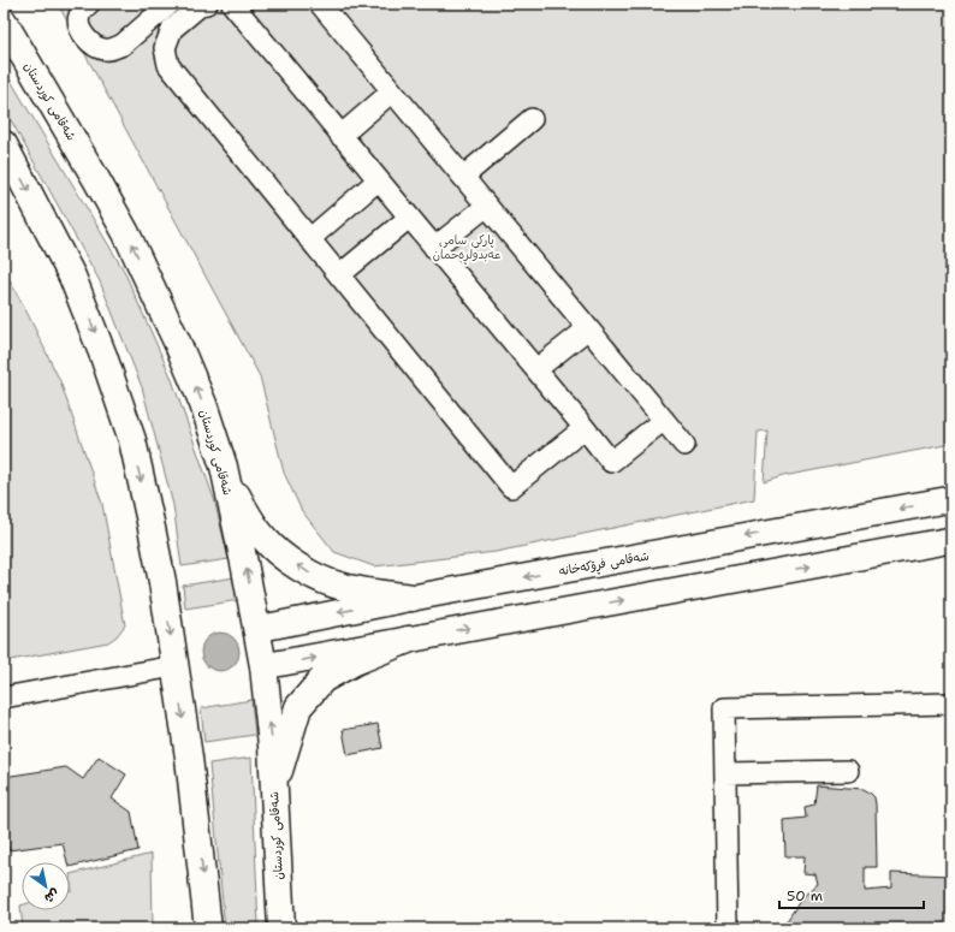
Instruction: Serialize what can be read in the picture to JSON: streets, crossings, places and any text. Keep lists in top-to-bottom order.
{
  "streets": {
    "highway": ["شەقامی کوردستان"],
    "main road": ["شەقامی فڕۆکەخانە"]
  },
  "crossings": [
    ["شەقامی کوردستان", "شەقامی فڕۆکەخانە"]
  ],
  "parks": ["پارکی سامی عەبدولڕەحمان"],
  "scale_bar": "50 m",
  "north": "bottom right"
}
